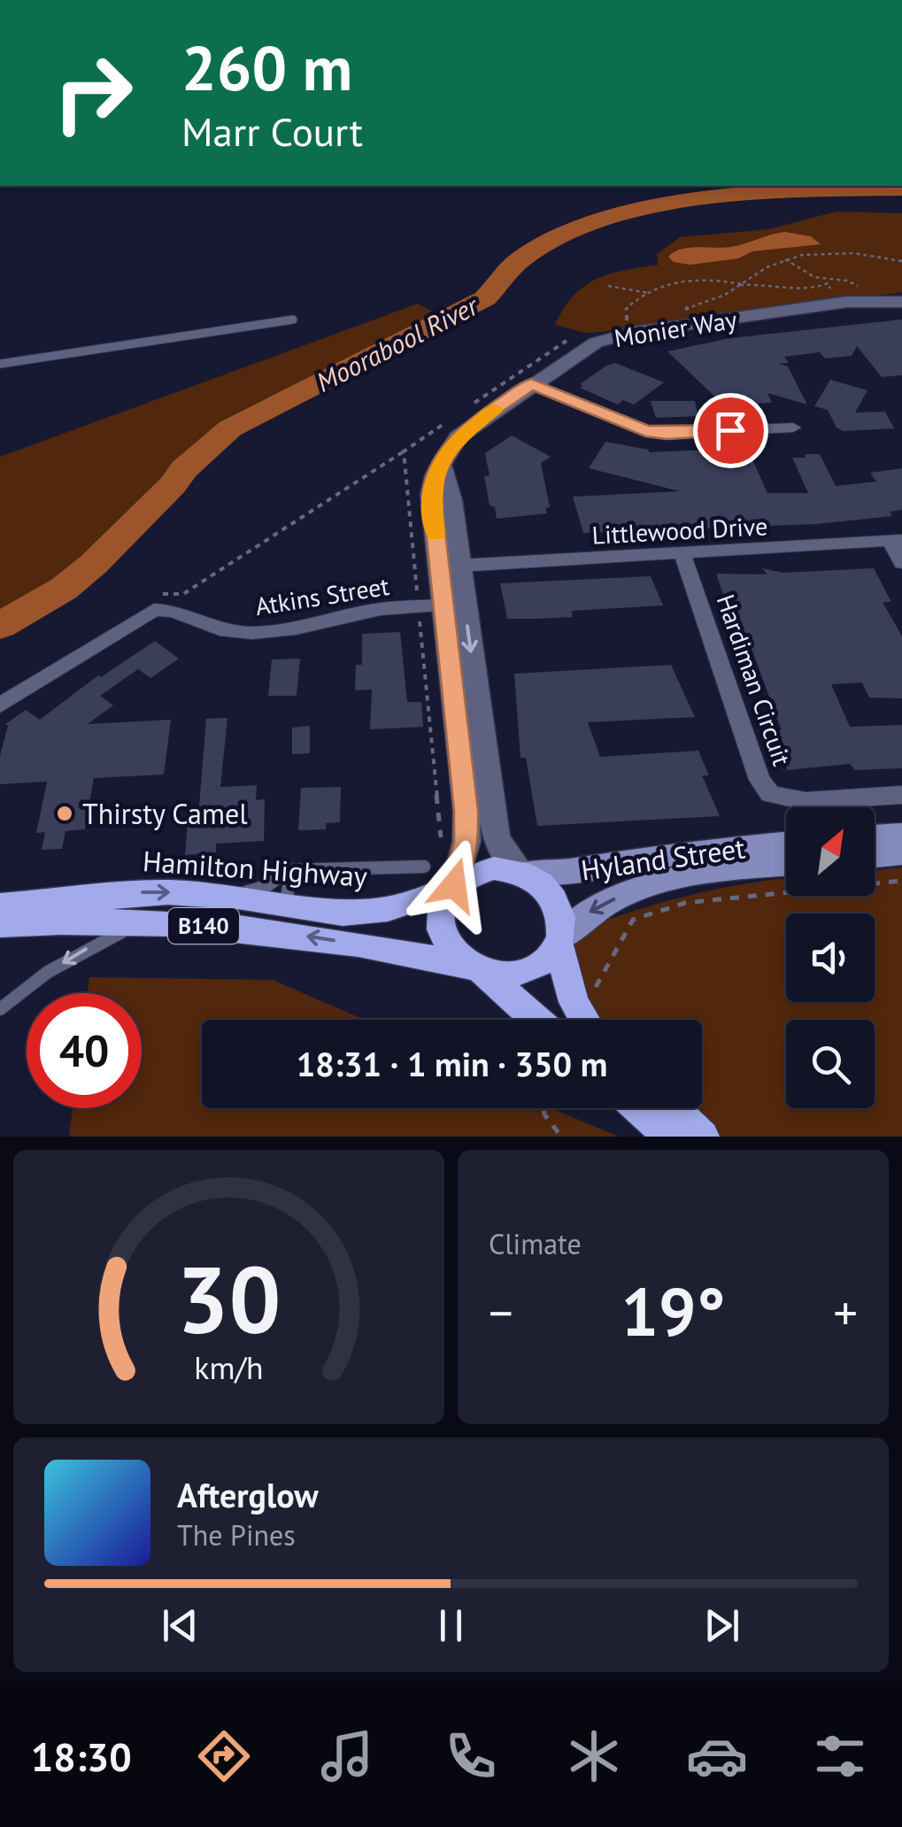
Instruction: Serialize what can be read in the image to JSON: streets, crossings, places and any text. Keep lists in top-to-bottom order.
{
  "streets": {
    "main road": ["Hyland Street", "Hamilton Highway", "B140"],
    "street": [
      "Monier Way",
      "Littlewood Drive",
      "Atkins Street",
      "Hardiman Circuit"
    ]
  },
  "crossings": [
    ["Monier Way", "Littlewood Drive"],
    ["Monier Way", "Atkins Street"],
    ["Monier Way", "Hyland Street"],
    ["Monier Way", "Hamilton Highway"],
    ["Monier Way", "B140"],
    ["Littlewood Drive", "Hardiman Circuit"],
    ["Hyland Street", "Hamilton Highway"],
    ["Hyland Street", "B140"],
    ["Hamilton Highway", "B140"]
  ],
  "water": ["Moorabool River"],
  "places": ["Thirsty Camel"],
  "north": "top right",
  "page": {
    "turn": ["260 m", "Marr Court"],
    "limit": "40",
    "trip": "18:31 · 1 min · 350 m",
    "tile": "Climate",
    "heat": ["−", "19°", "+"],
    "song": ["Afterglow", "The Pines"],
    "tabs": "18:30",
    "gauge": ["30", "km/h"]
  }
}
